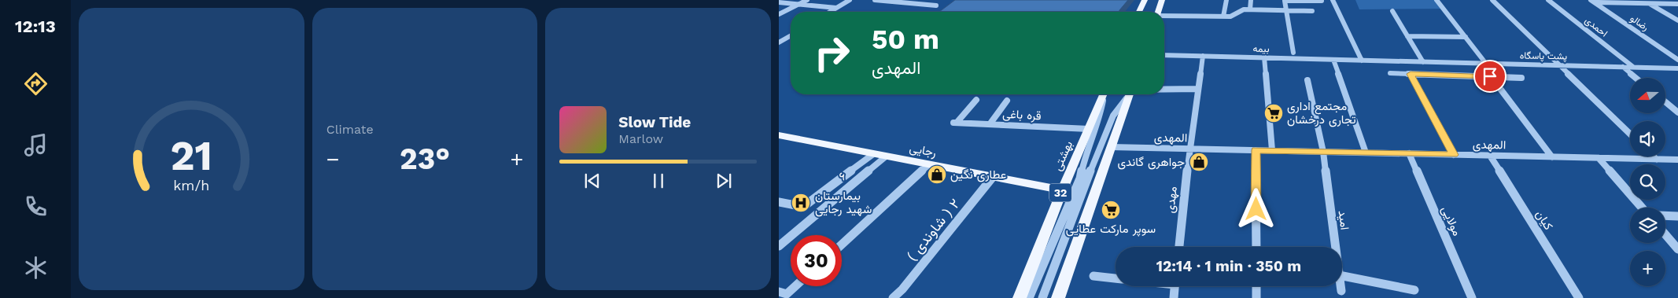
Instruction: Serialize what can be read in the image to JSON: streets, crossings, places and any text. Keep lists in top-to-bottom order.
{
  "streets": {
    "main road": ["رجایی", "بهشتی", "32"],
    "street": [
      "رضالو",
      "احمدی",
      "بیمه",
      "پشت پاسگاه",
      "قره باغی",
      "المهدی",
      "۶",
      "مهدی",
      "امید",
      "کیان",
      "مولایی",
      "( شاوندی ) ۲"
    ]
  },
  "crossings": [
    ["احمدی", "پشت پاسگاه"],
    ["بیمه", "پشت پاسگاه"],
    ["بیمه", "مهدی"],
    ["قره باغی", "بهشتی"],
    ["المهدی", "مهدی"],
    ["المهدی", "امید"],
    ["المهدی", "کیان"],
    ["المهدی", "مولایی"],
    ["رجایی", "بهشتی"],
    ["رجایی", "۶"],
    ["رجایی", "( شاوندی ) ۲"]
  ],
  "places": {
    "supermarket": ["مجتمع اداری تجاری درخشان", "سوپر مارکت عطایی"],
    "shop": ["جواهری گاندی", "عطاری نگین"],
    "hospital": ["بیمارستان شهید رجایی"]
  },
  "north": "left",
  "page": {
    "tabs": "12:13",
    "tile": "Climate",
    "turn": ["50 m", "المهدی"],
    "map_buttons": "+",
    "song": ["Slow Tide", "Marlow"],
    "heat": ["−", "23°", "+"],
    "limit": "30",
    "trip": "12:14 · 1 min · 350 m",
    "gauge": ["21", "km/h"]
  }
}
